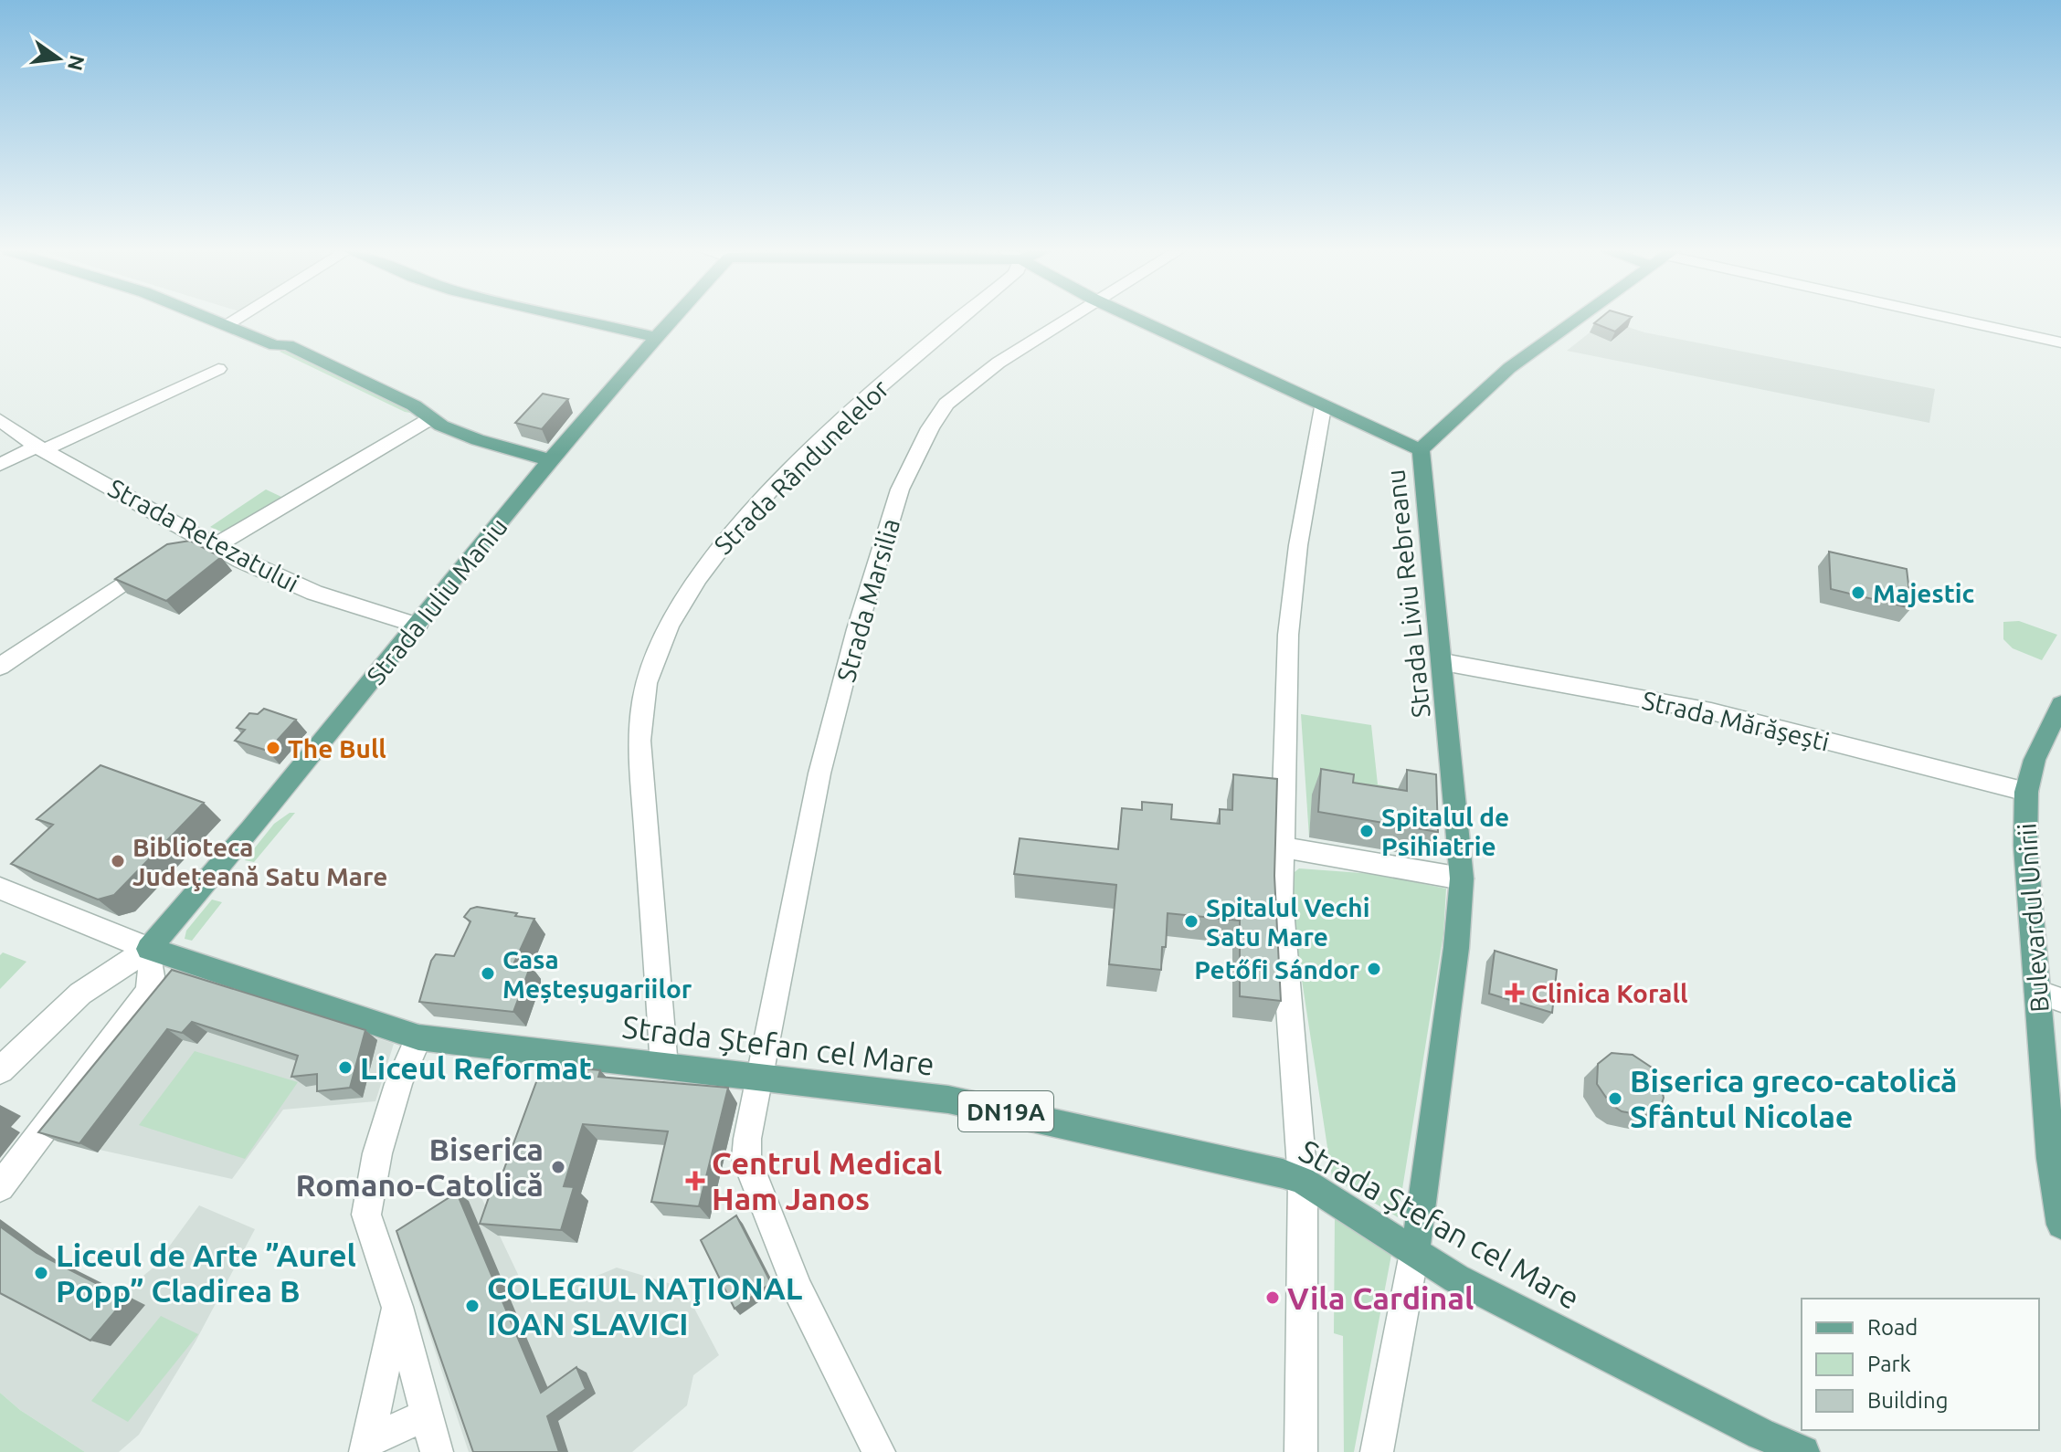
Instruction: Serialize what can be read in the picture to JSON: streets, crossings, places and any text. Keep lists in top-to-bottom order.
{
  "streets": {
    "main road": [
      "Strada Liviu Rebreanu",
      "Strada Iuliu Maniu",
      "Bulevardul Unirii",
      "Strada Ștefan cel Mare",
      "DN19A"
    ],
    "street": [
      "Strada Rândunelelor",
      "Strada Retezatului",
      "Strada Marsilia",
      "Strada Mărășești"
    ]
  },
  "crossings": [
    ["Strada Rândunelelor", "Strada Ștefan cel Mare"],
    ["Strada Retezatului", "Strada Iuliu Maniu"],
    ["Strada Liviu Rebreanu", "Strada Mărășești"],
    ["Strada Liviu Rebreanu", "Strada Ștefan cel Mare"],
    ["Strada Marsilia", "Strada Ștefan cel Mare"],
    ["Strada Iuliu Maniu", "Strada Ștefan cel Mare"],
    ["Strada Mărășești", "Bulevardul Unirii"]
  ],
  "places": {
    "other": [
      "Majestic",
      "The Bull",
      "Spitalul de Psihiatrie",
      "Biblioteca Judeţeană Satu Mare",
      "Spitalul Vechi Satu Mare",
      "Petőfi Sándor",
      "Casa Meșteșugariilor",
      "Liceul Reformat",
      "Biserica greco-catolică Sfântul Nicolae",
      "Biserica Romano-Catolică",
      "Liceul de Arte ”Aurel Popp” Cladirea B",
      "Vila Cardinal",
      "COLEGIUL NAŢIONAL IOAN SLAVICI"
    ],
    "health": ["Clinica Korall", "Centrul Medical Ham Janos"]
  },
  "legend": ["Road", "Park", "Building"],
  "north": "right"
}
